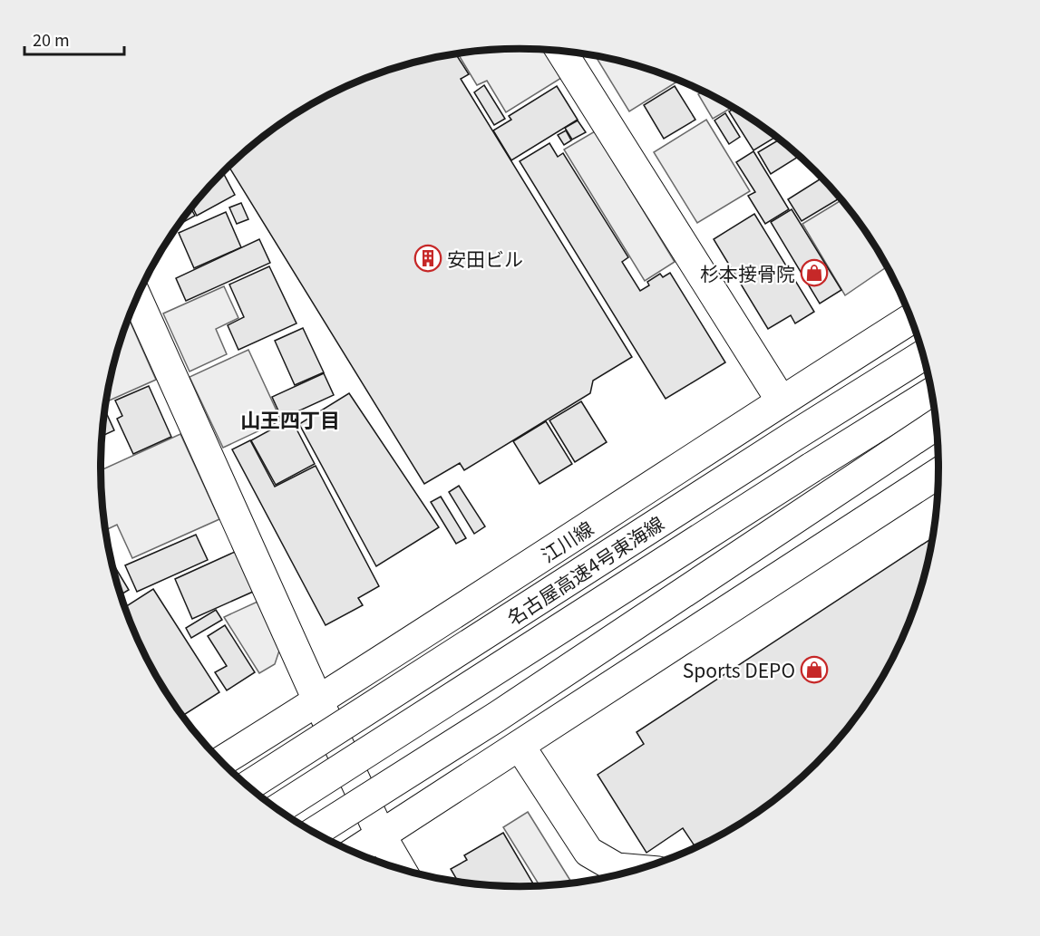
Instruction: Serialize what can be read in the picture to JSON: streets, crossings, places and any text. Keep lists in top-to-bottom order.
{
  "streets": {
    "main road": ["江川線", "名古屋高速4号東海線"]
  },
  "districts": ["山王四丁目"],
  "places": {
    "building": ["安田ビル"],
    "shop": ["杉本接骨院", "Sports DEPO"]
  },
  "scale_bar": "20 m"
}
